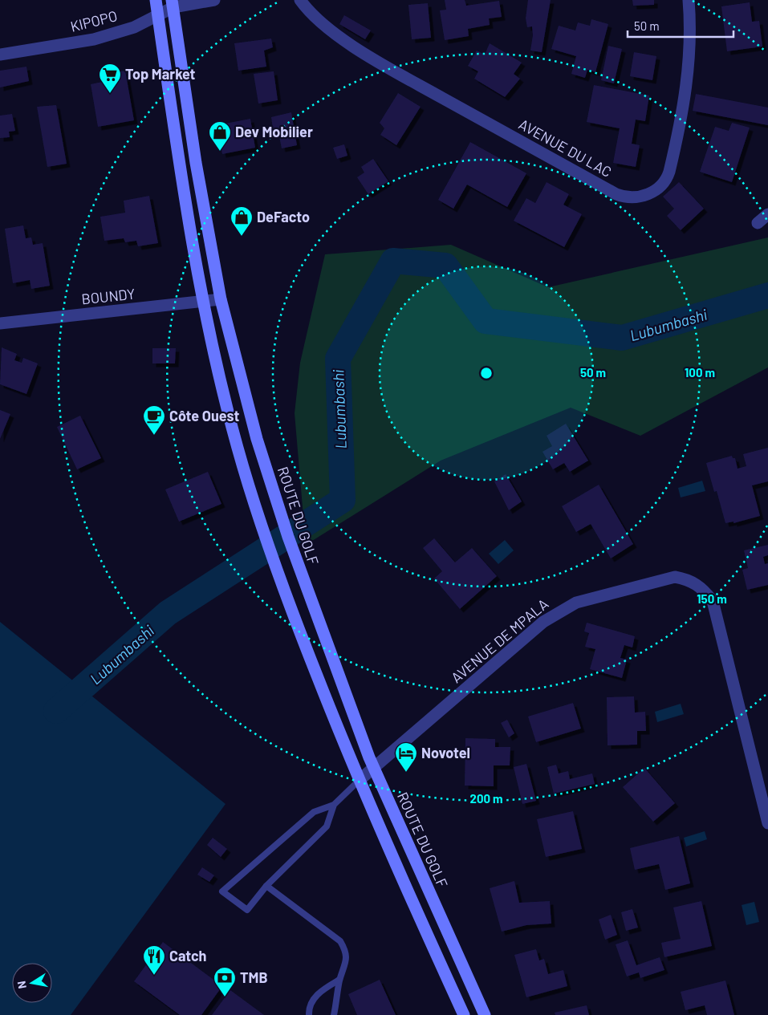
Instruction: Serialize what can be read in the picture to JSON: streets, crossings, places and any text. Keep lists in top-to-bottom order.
{
  "streets": {
    "main road": ["ROUTE DU GOLF"],
    "street": [
      "KIPOPO",
      "AVENUE DU LAC",
      "BOUNDY",
      "AVENUE DE MPALA"
    ]
  },
  "crossings": [
    ["KIPOPO", "ROUTE DU GOLF"],
    ["BOUNDY", "ROUTE DU GOLF"],
    ["ROUTE DU GOLF", "AVENUE DE MPALA"]
  ],
  "water": ["Lubumbashi"],
  "places": {
    "supermarket": ["Top Market"],
    "shop": ["Dev Mobilier", "DeFacto"],
    "cafe": ["Côte Ouest"],
    "hotel": ["Novotel"],
    "restaurant": ["Catch"],
    "bank": ["TMB"]
  },
  "scale_bar": "50 m",
  "north": "left",
  "rings": [
    "50 m",
    "100 m",
    "150 m",
    "200 m"
  ]
}
